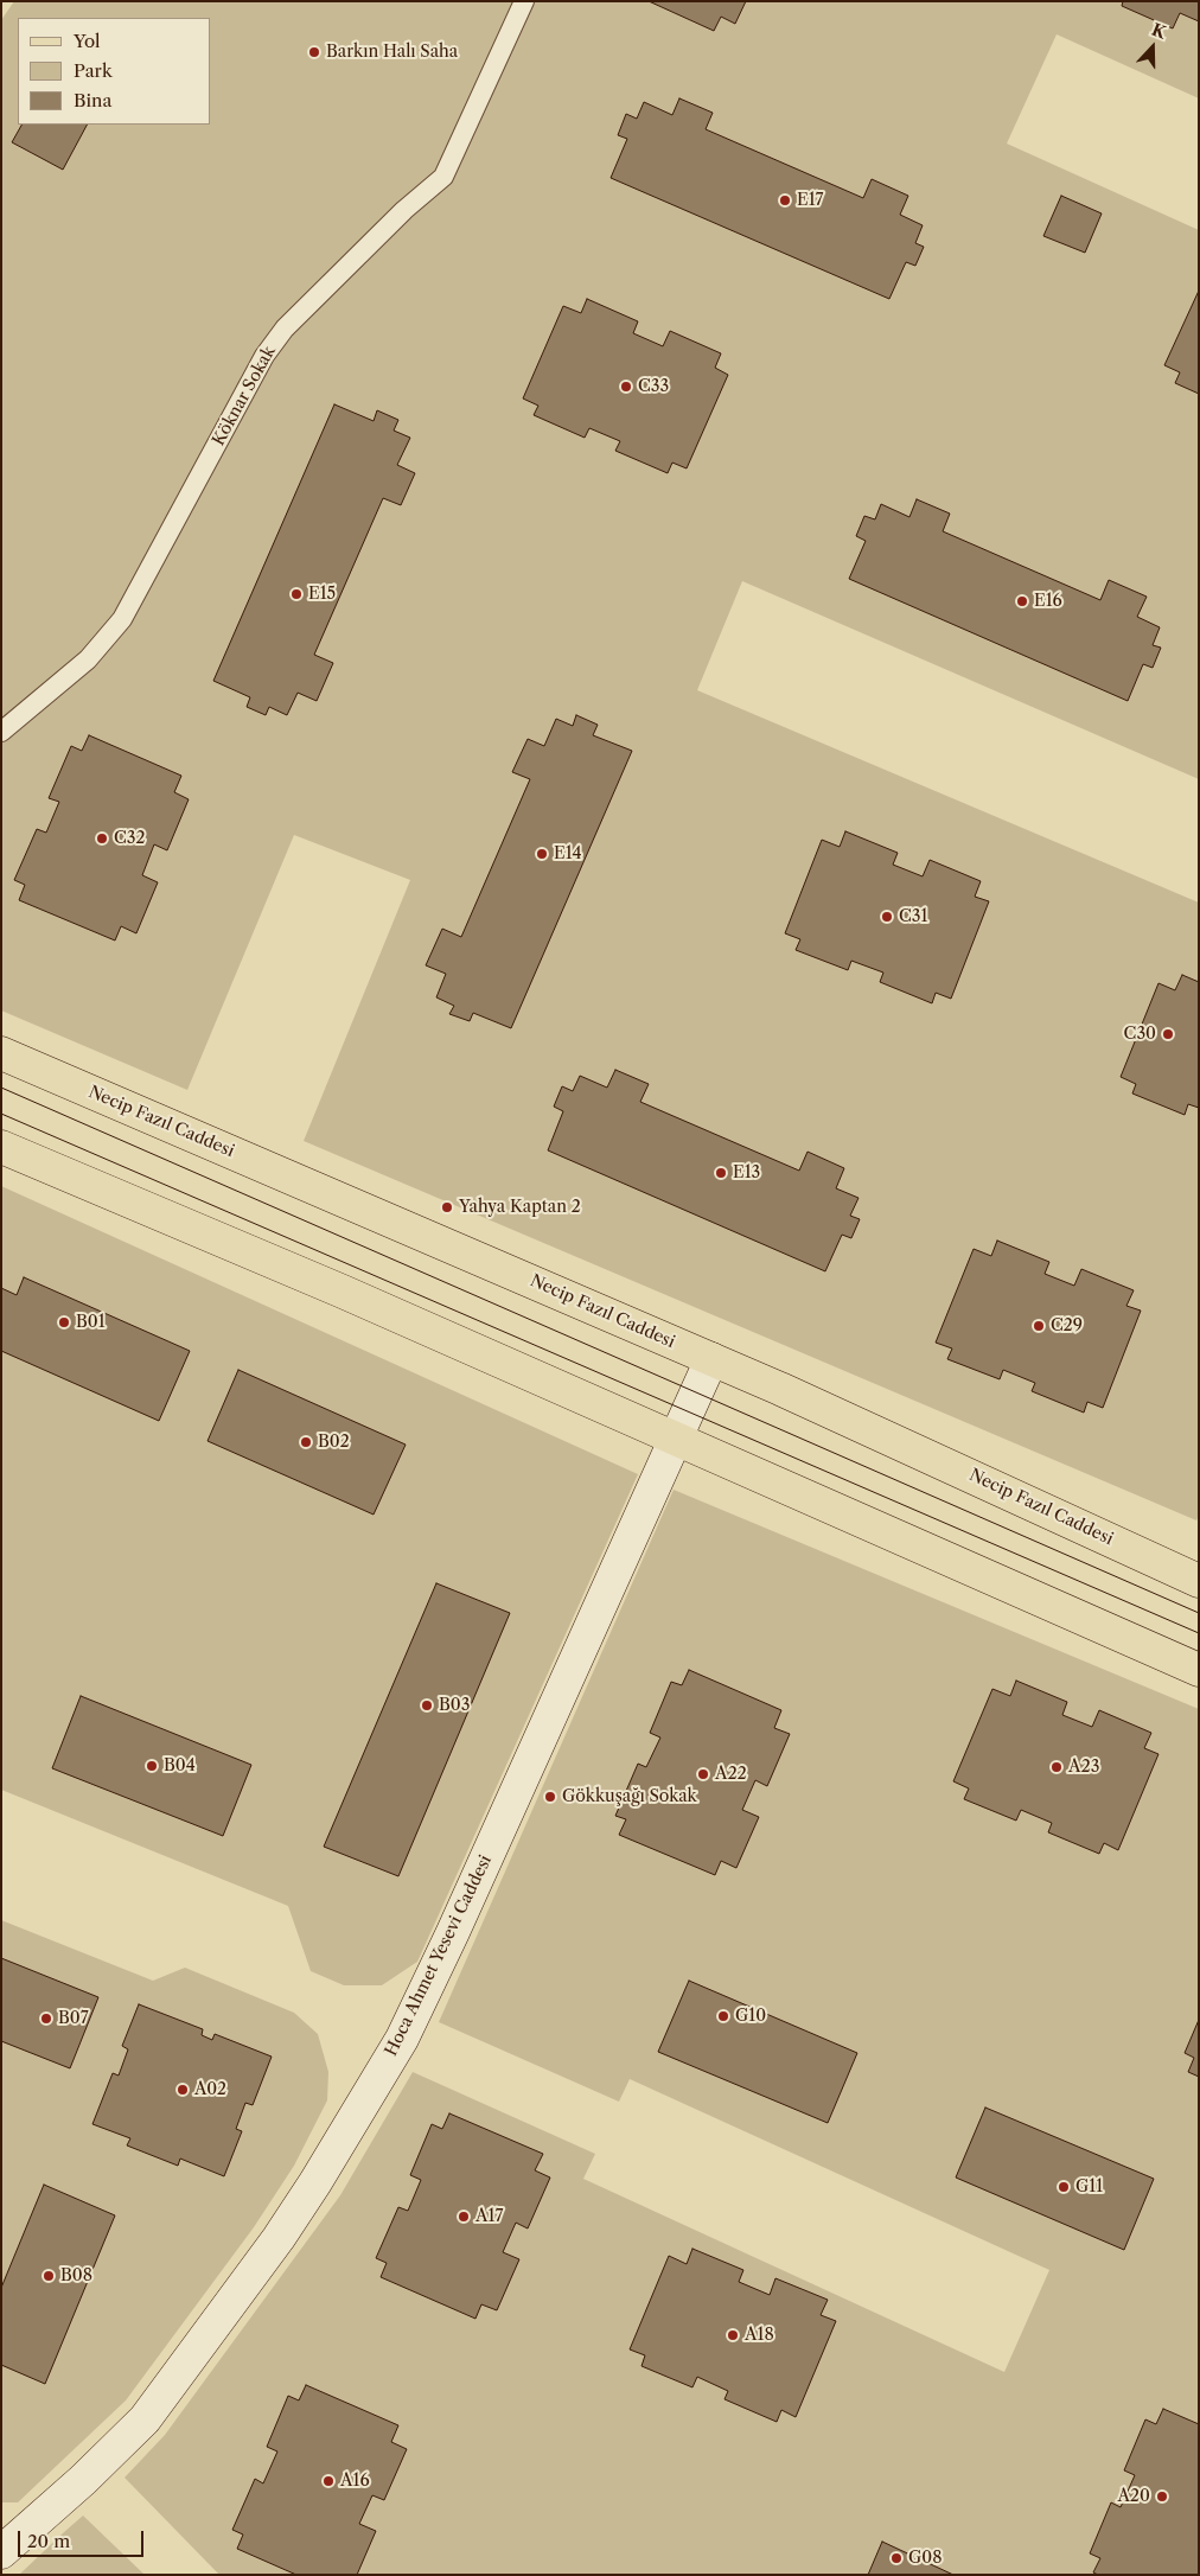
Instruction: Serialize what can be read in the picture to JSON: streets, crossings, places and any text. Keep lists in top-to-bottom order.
{
  "streets": {
    "main road": ["Necip Fazıl Caddesi"],
    "street": ["Hoca Ahmet Yesevi Caddesi"],
    "lane": ["Köknar Sokak"]
  },
  "crossings": [
    ["Necip Fazıl Caddesi", "Hoca Ahmet Yesevi Caddesi"]
  ],
  "places": [
    "Barkın Halı Saha",
    "E17",
    "C33",
    "E15",
    "E16",
    "C32",
    "E14",
    "C31",
    "C30",
    "E13",
    "Yahya Kaptan 2",
    "B01",
    "C29",
    "B02",
    "B03",
    "B04",
    "A23",
    "A22",
    "Gökkuşağı Sokak",
    "G10",
    "B07",
    "A02",
    "G11",
    "A17",
    "B08",
    "A18",
    "A16",
    "A20",
    "G08"
  ],
  "legend": ["Yol", "Park", "Bina"],
  "scale_bar": "20 m",
  "north": "top"
}
